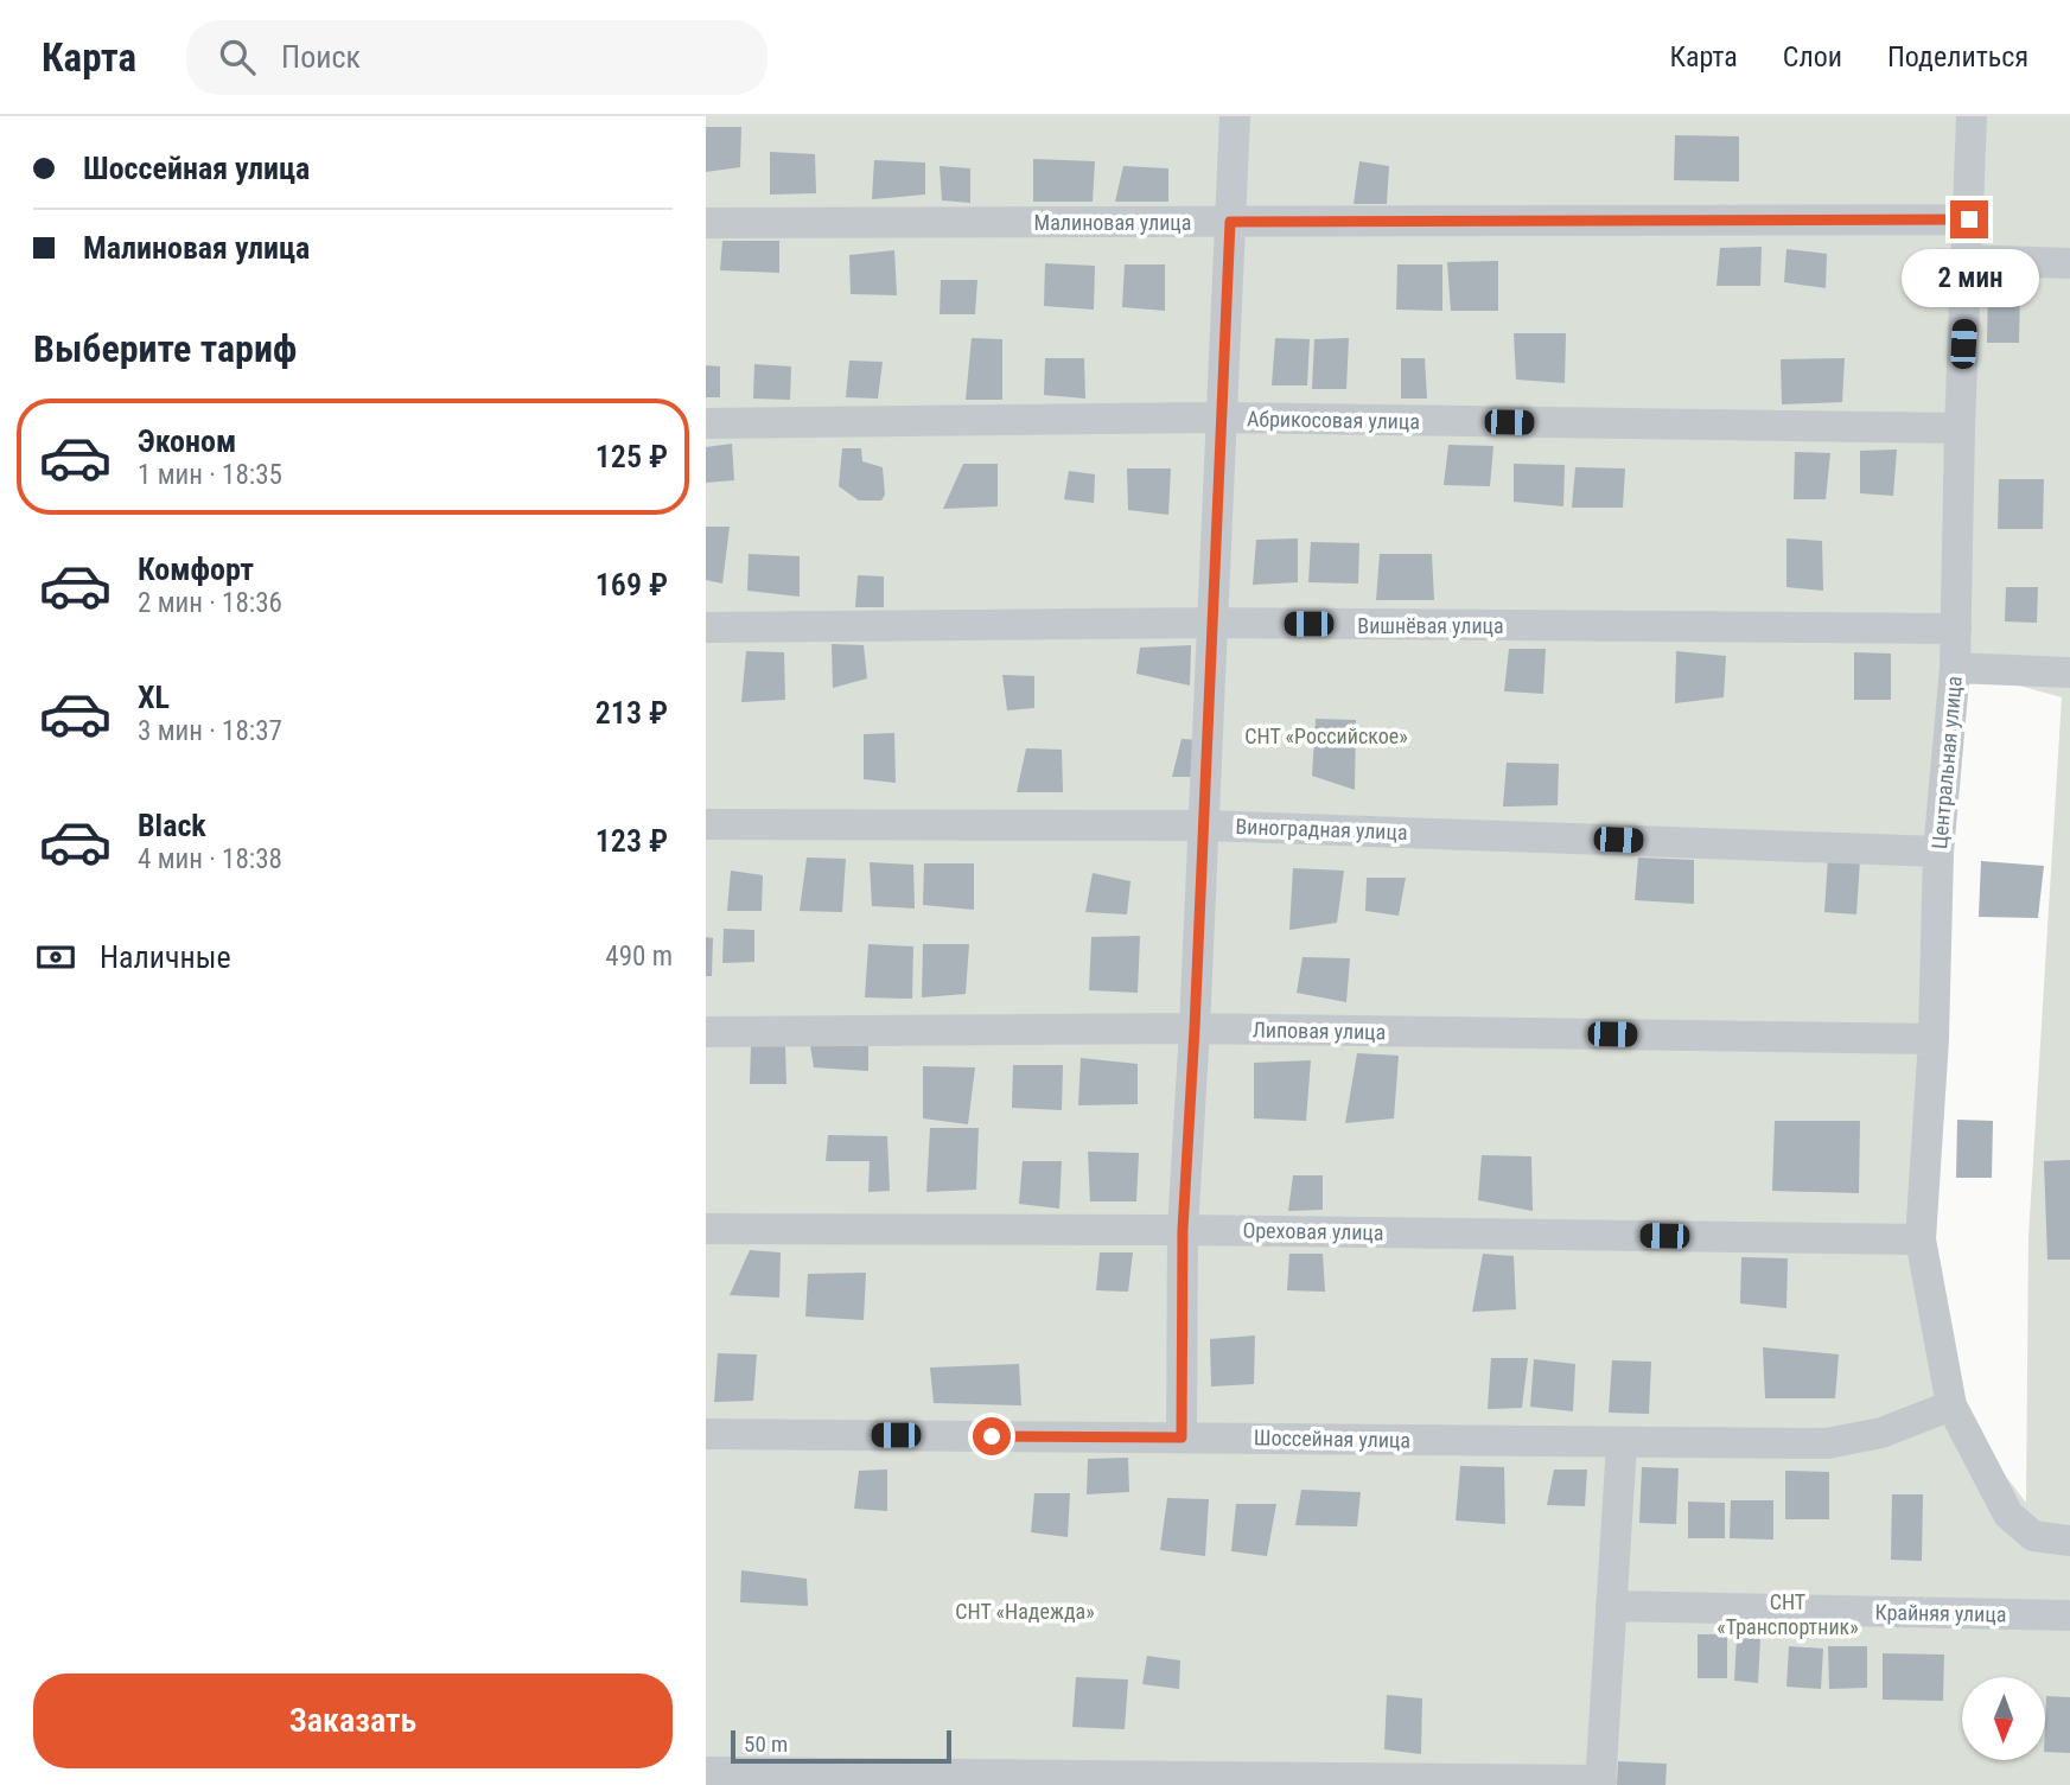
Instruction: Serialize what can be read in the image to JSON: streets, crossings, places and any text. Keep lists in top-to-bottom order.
{
  "streets": {
    "street": [
      "Малиновая улица",
      "Абрикосовая улица",
      "Вишнёвая улица",
      "Центральная улица",
      "Виноградная улица",
      "Липовая улица",
      "Ореховая улица",
      "Шоссейная улица",
      "Крайняя улица"
    ]
  },
  "crossings": [
    ["Малиновая улица", "Центральная улица"],
    ["Абрикосовая улица", "Центральная улица"],
    ["Вишнёвая улица", "Центральная улица"],
    ["Центральная улица", "Виноградная улица"],
    ["Центральная улица", "Липовая улица"],
    ["Центральная улица", "Ореховая улица"],
    ["Центральная улица", "Шоссейная улица"]
  ],
  "parks": ["СНТ «Российское»", "СНТ «Транспортник»", "СНТ «Надежда»"],
  "scale_bar": "50 m",
  "north": "bottom",
  "page": {
    "header": "Карта",
    "search": "Поиск",
    "nav": ["Карта", "Слои", "Поделиться"],
    "banner": ["Шоссейная улица", "Малиновая улица"],
    "bubble": "2 мин",
    "heading": "Выберите тариф",
    "list": [
      {
        "name": "Эконом",
        "note": "1 мин · 18:35",
        "value": "125 ₽"
      },
      {
        "name": "Комфорт",
        "note": "2 мин · 18:36",
        "value": "169 ₽"
      },
      {
        "name": "XL",
        "note": "3 мин · 18:37",
        "value": "213 ₽"
      },
      {
        "name": "Black",
        "note": "4 мин · 18:38",
        "value": "123 ₽"
      }
    ],
    "pay": ["Наличные", "490 m"],
    "buttons": "Заказать",
    "scale": "50 m"
  }
}
